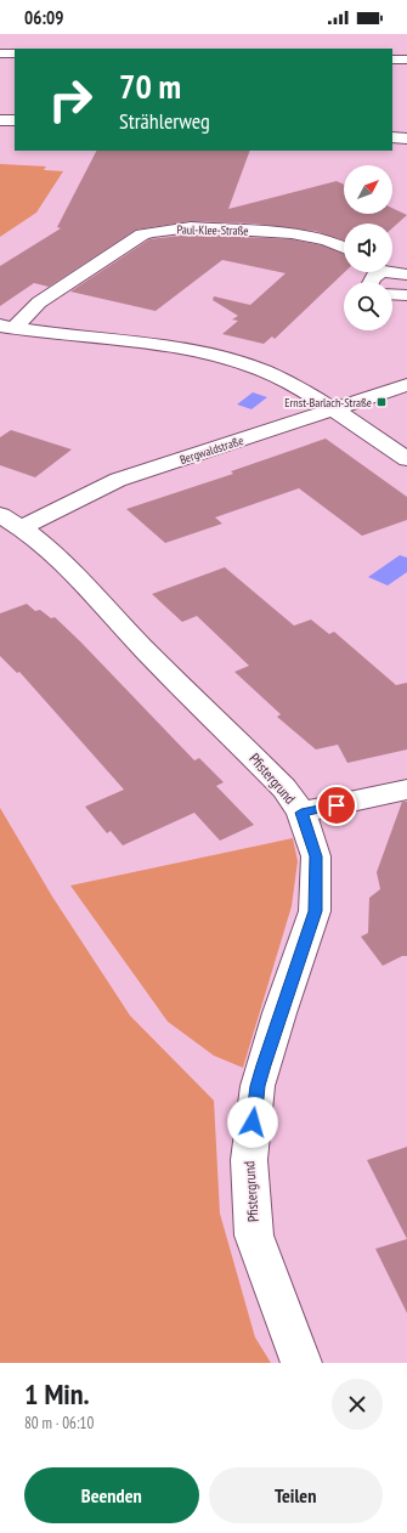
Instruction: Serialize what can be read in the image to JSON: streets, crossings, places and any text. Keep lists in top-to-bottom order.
{
  "streets": {
    "street": ["Paul-Klee-Straße", "Bergwaldstraße", "Pfistergrund"]
  },
  "crossings": [
    ["Bergwaldstraße", "Pfistergrund"]
  ],
  "places": {
    "transit": ["Ernst-Barlach-Straße"]
  },
  "north": "top right",
  "page": {
    "status": "06:09",
    "turn": ["70 m", "Strählerweg"],
    "heading": ["1 Min.", "80 m · 06:10"],
    "buttons": ["Beenden", "Teilen"]
  }
}
